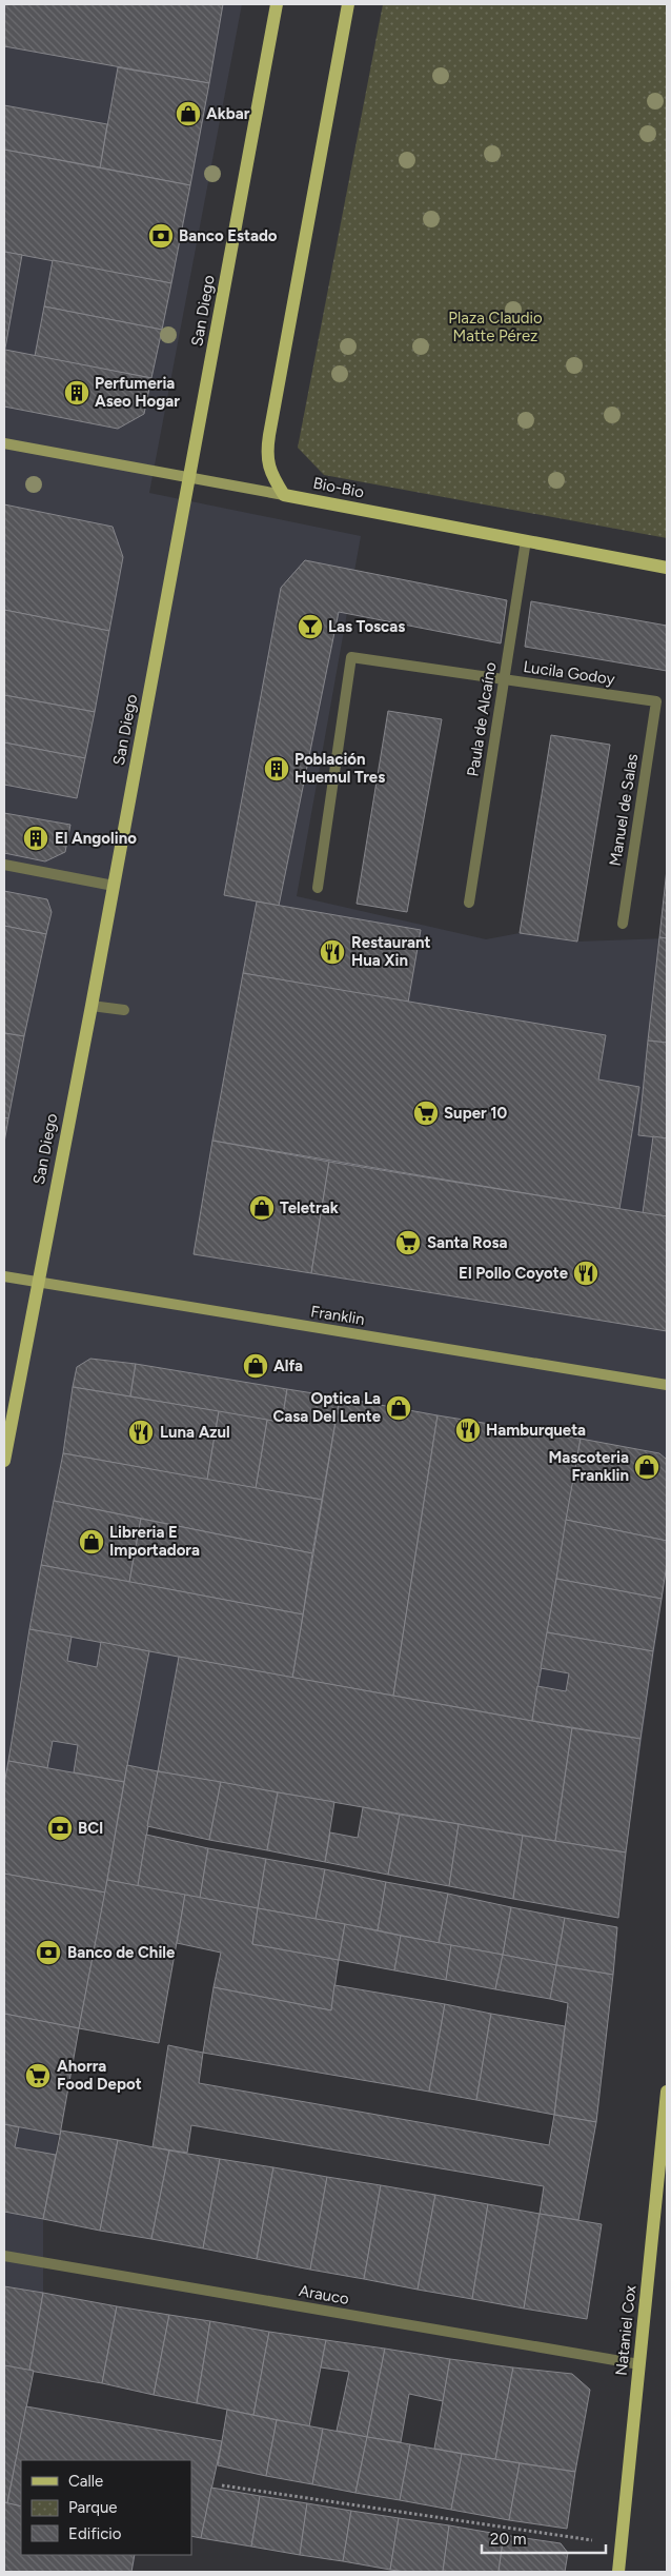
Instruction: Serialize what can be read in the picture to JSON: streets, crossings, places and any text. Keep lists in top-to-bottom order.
{
  "streets": {
    "main road": [
      "San Diego",
      "Bio-Bio",
      "Franklin",
      "Nataniel Cox"
    ],
    "street": [
      "Lucila Godoy",
      "Paula de Alcaíno",
      "Manuel de Salas",
      "Arauco"
    ]
  },
  "crossings": [
    ["San Diego", "Bio-Bio"],
    ["San Diego", "Franklin"],
    ["Bio-Bio", "Paula de Alcaíno"],
    ["Lucila Godoy", "Paula de Alcaíno"],
    ["Lucila Godoy", "Manuel de Salas"],
    ["Arauco", "Nataniel Cox"]
  ],
  "parks": ["Plaza Claudio Matte Pérez"],
  "places": {
    "shop": [
      "Akbar",
      "Teletrak",
      "Alfa",
      "Optica La Casa Del Lente",
      "Mascoteria Franklin",
      "Libreria E Importadora"
    ],
    "bank": ["Banco Estado", "BCI", "Banco de Chile"],
    "building": ["Perfumeria Aseo Hogar", "Población Huemul Tres", "El Angolino"],
    "bar": ["Las Toscas"],
    "restaurant": [
      "Restaurant Hua Xin",
      "El Pollo Coyote",
      "Hamburqueta",
      "Luna Azul"
    ],
    "supermarket": ["Super 10", "Santa Rosa", "Ahorra Food Depot"]
  },
  "legend": ["Calle", "Parque", "Edificio"],
  "scale_bar": "20 m"
}
